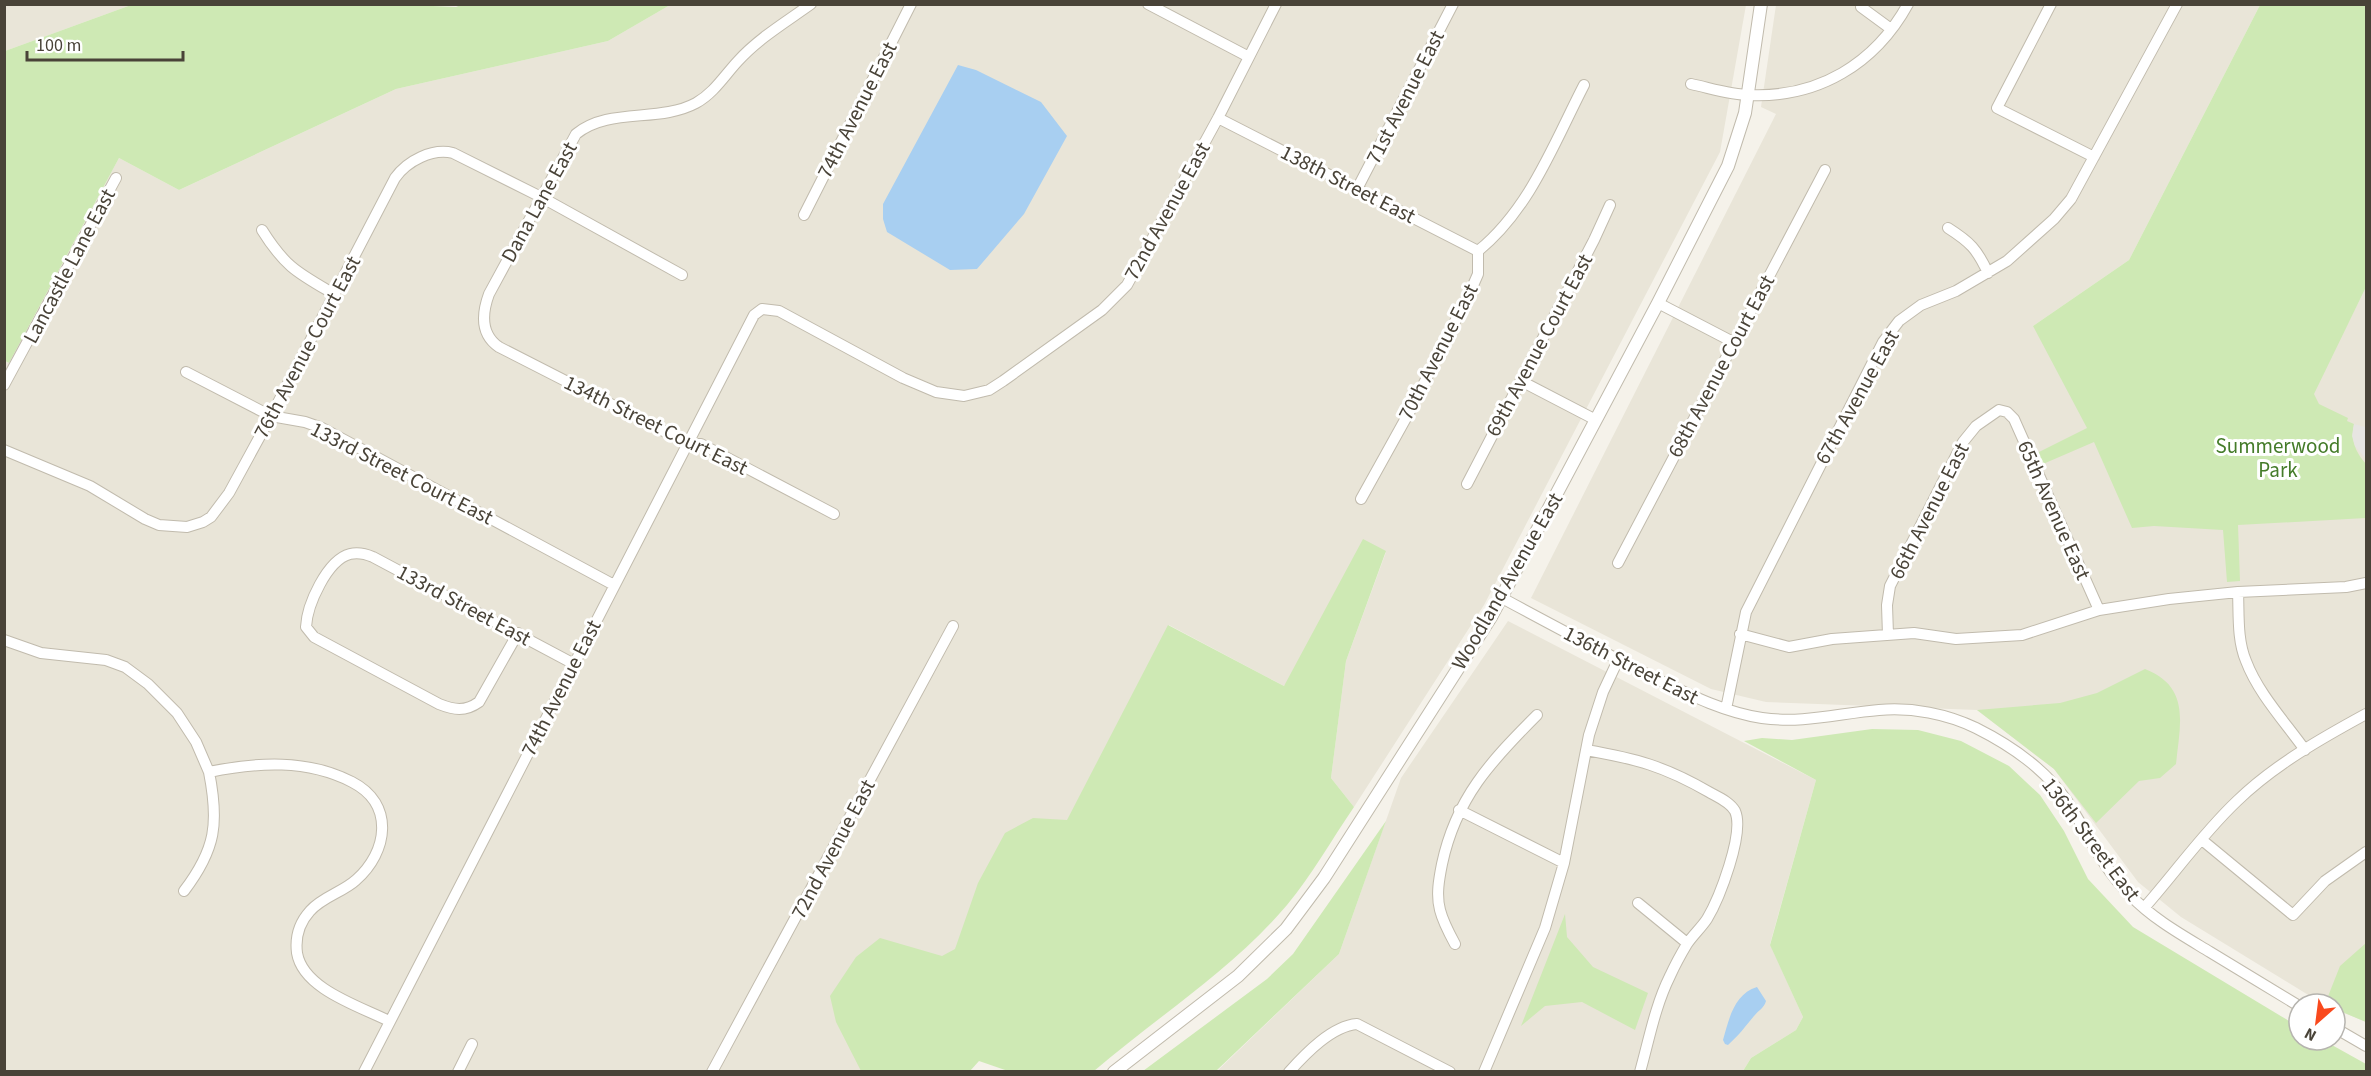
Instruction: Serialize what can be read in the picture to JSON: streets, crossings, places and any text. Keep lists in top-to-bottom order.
{
  "streets": {
    "street": [
      "71st Avenue East",
      "74th Avenue East",
      "138th Street East",
      "Dana Lane East",
      "72nd Avenue East",
      "Lancastle Lane East",
      "69th Avenue Court East",
      "76th Avenue Court East",
      "70th Avenue East",
      "68th Avenue Court East",
      "67th Avenue East",
      "134th Street Court East",
      "133rd Street Court East",
      "65th Avenue East",
      "66th Avenue East",
      "Woodland Avenue East",
      "133rd Street East",
      "136th Street East"
    ]
  },
  "crossings": [
    ["71st Avenue East", "138th Street East"],
    ["74th Avenue East", "72nd Avenue East"],
    ["74th Avenue East", "134th Street Court East"],
    ["74th Avenue East", "133rd Street Court East"],
    ["74th Avenue East", "133rd Street East"],
    ["138th Street East", "72nd Avenue East"],
    ["138th Street East", "70th Avenue East"],
    ["Dana Lane East", "76th Avenue Court East"],
    ["Dana Lane East", "134th Street Court East"],
    ["76th Avenue Court East", "133rd Street Court East"],
    ["67th Avenue East", "136th Street East"],
    ["65th Avenue East", "66th Avenue East"],
    ["Woodland Avenue East", "136th Street East"]
  ],
  "parks": ["Summerwood Park"],
  "scale_bar": "100 m",
  "north": "bottom left"
}
